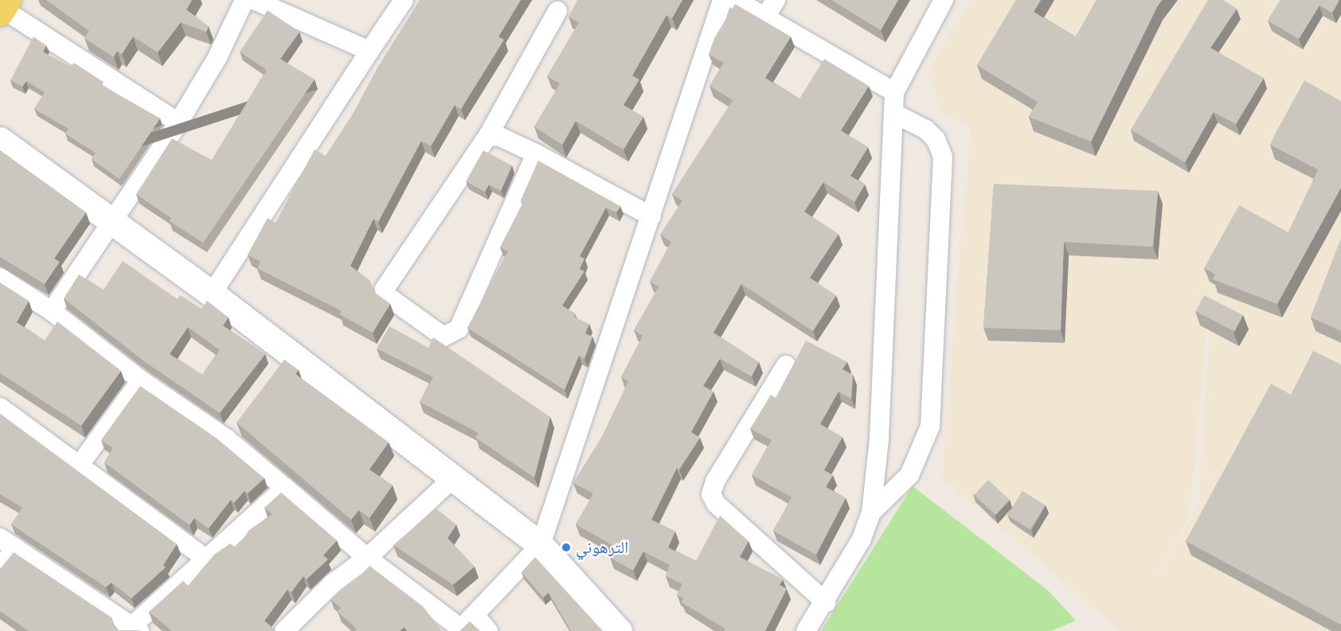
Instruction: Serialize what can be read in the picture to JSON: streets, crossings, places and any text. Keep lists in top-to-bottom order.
{
  "places": ["الترهوني"]
}
